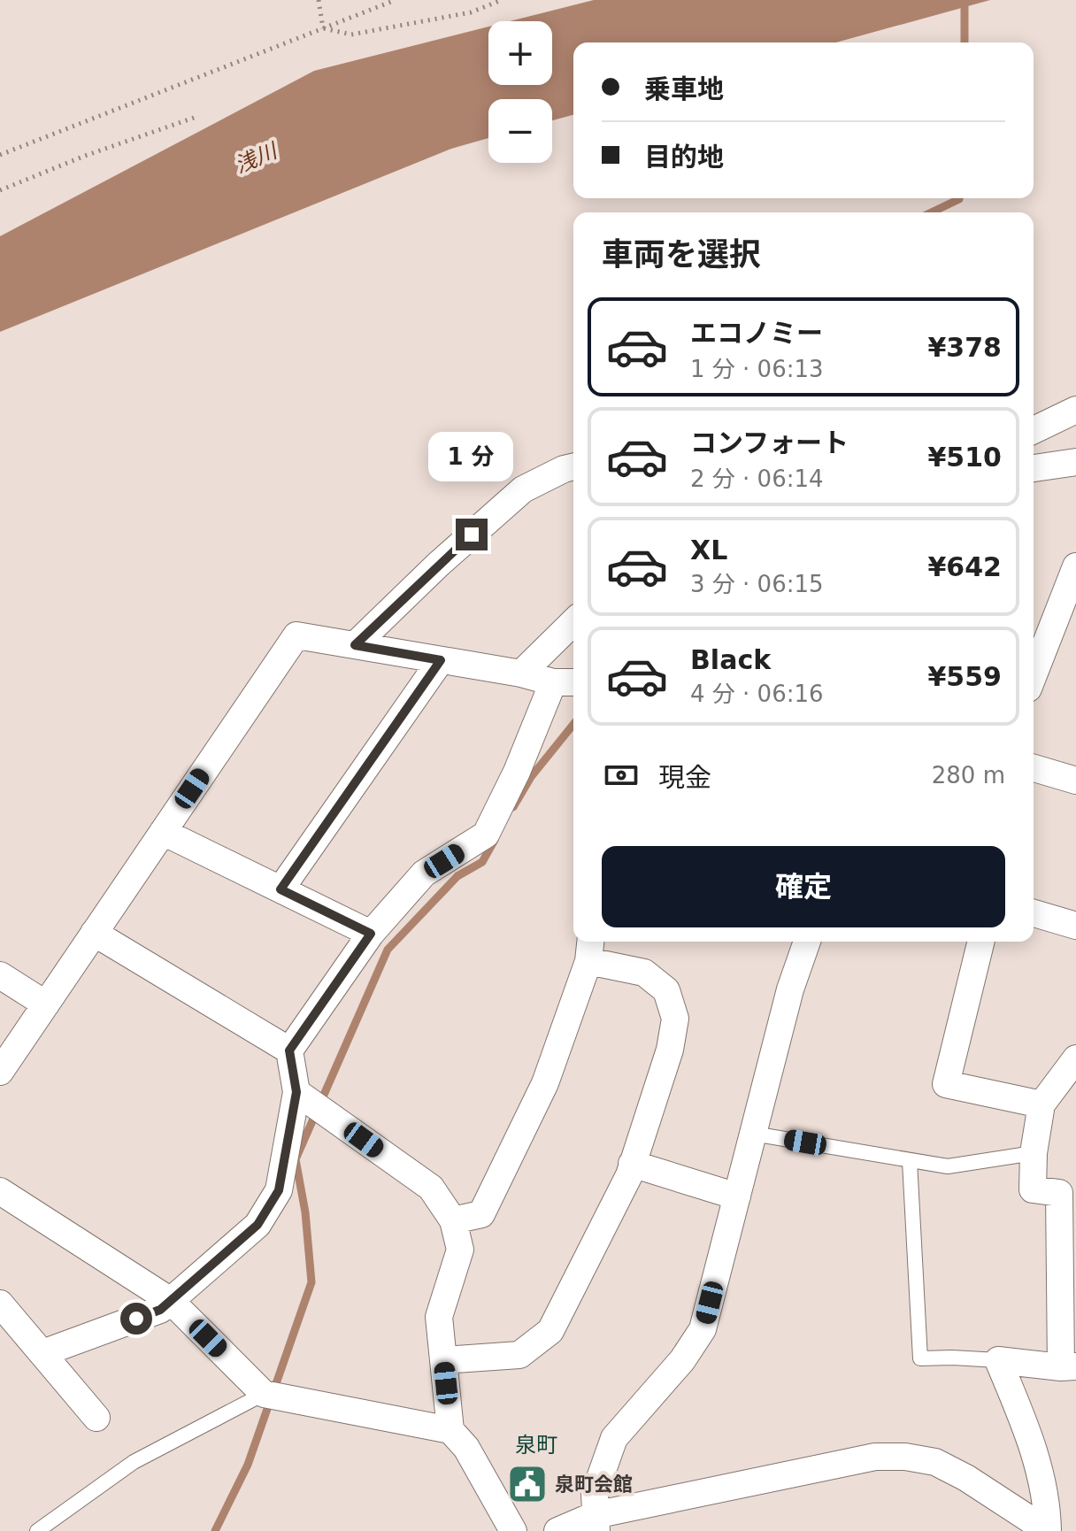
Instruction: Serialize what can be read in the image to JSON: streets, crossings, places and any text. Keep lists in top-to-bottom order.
{
  "districts": ["泉町"],
  "water": ["浅川"],
  "places": {
    "public building": ["泉町会館"]
  },
  "page": {
    "map_buttons": ["+", "−"],
    "banner": ["乗車地", "目的地"],
    "heading": "車両を選択",
    "list": [
      {
        "name": "エコノミー",
        "note": "1 分 · 06:13",
        "value": "¥378"
      },
      {
        "name": "コンフォート",
        "note": "2 分 · 06:14",
        "value": "¥510"
      },
      {
        "name": "XL",
        "note": "3 分 · 06:15",
        "value": "¥642"
      },
      {
        "name": "Black",
        "note": "4 分 · 06:16",
        "value": "¥559"
      }
    ],
    "bubble": "1 分",
    "pay": ["現金", "280 m"],
    "buttons": "確定"
  }
}
